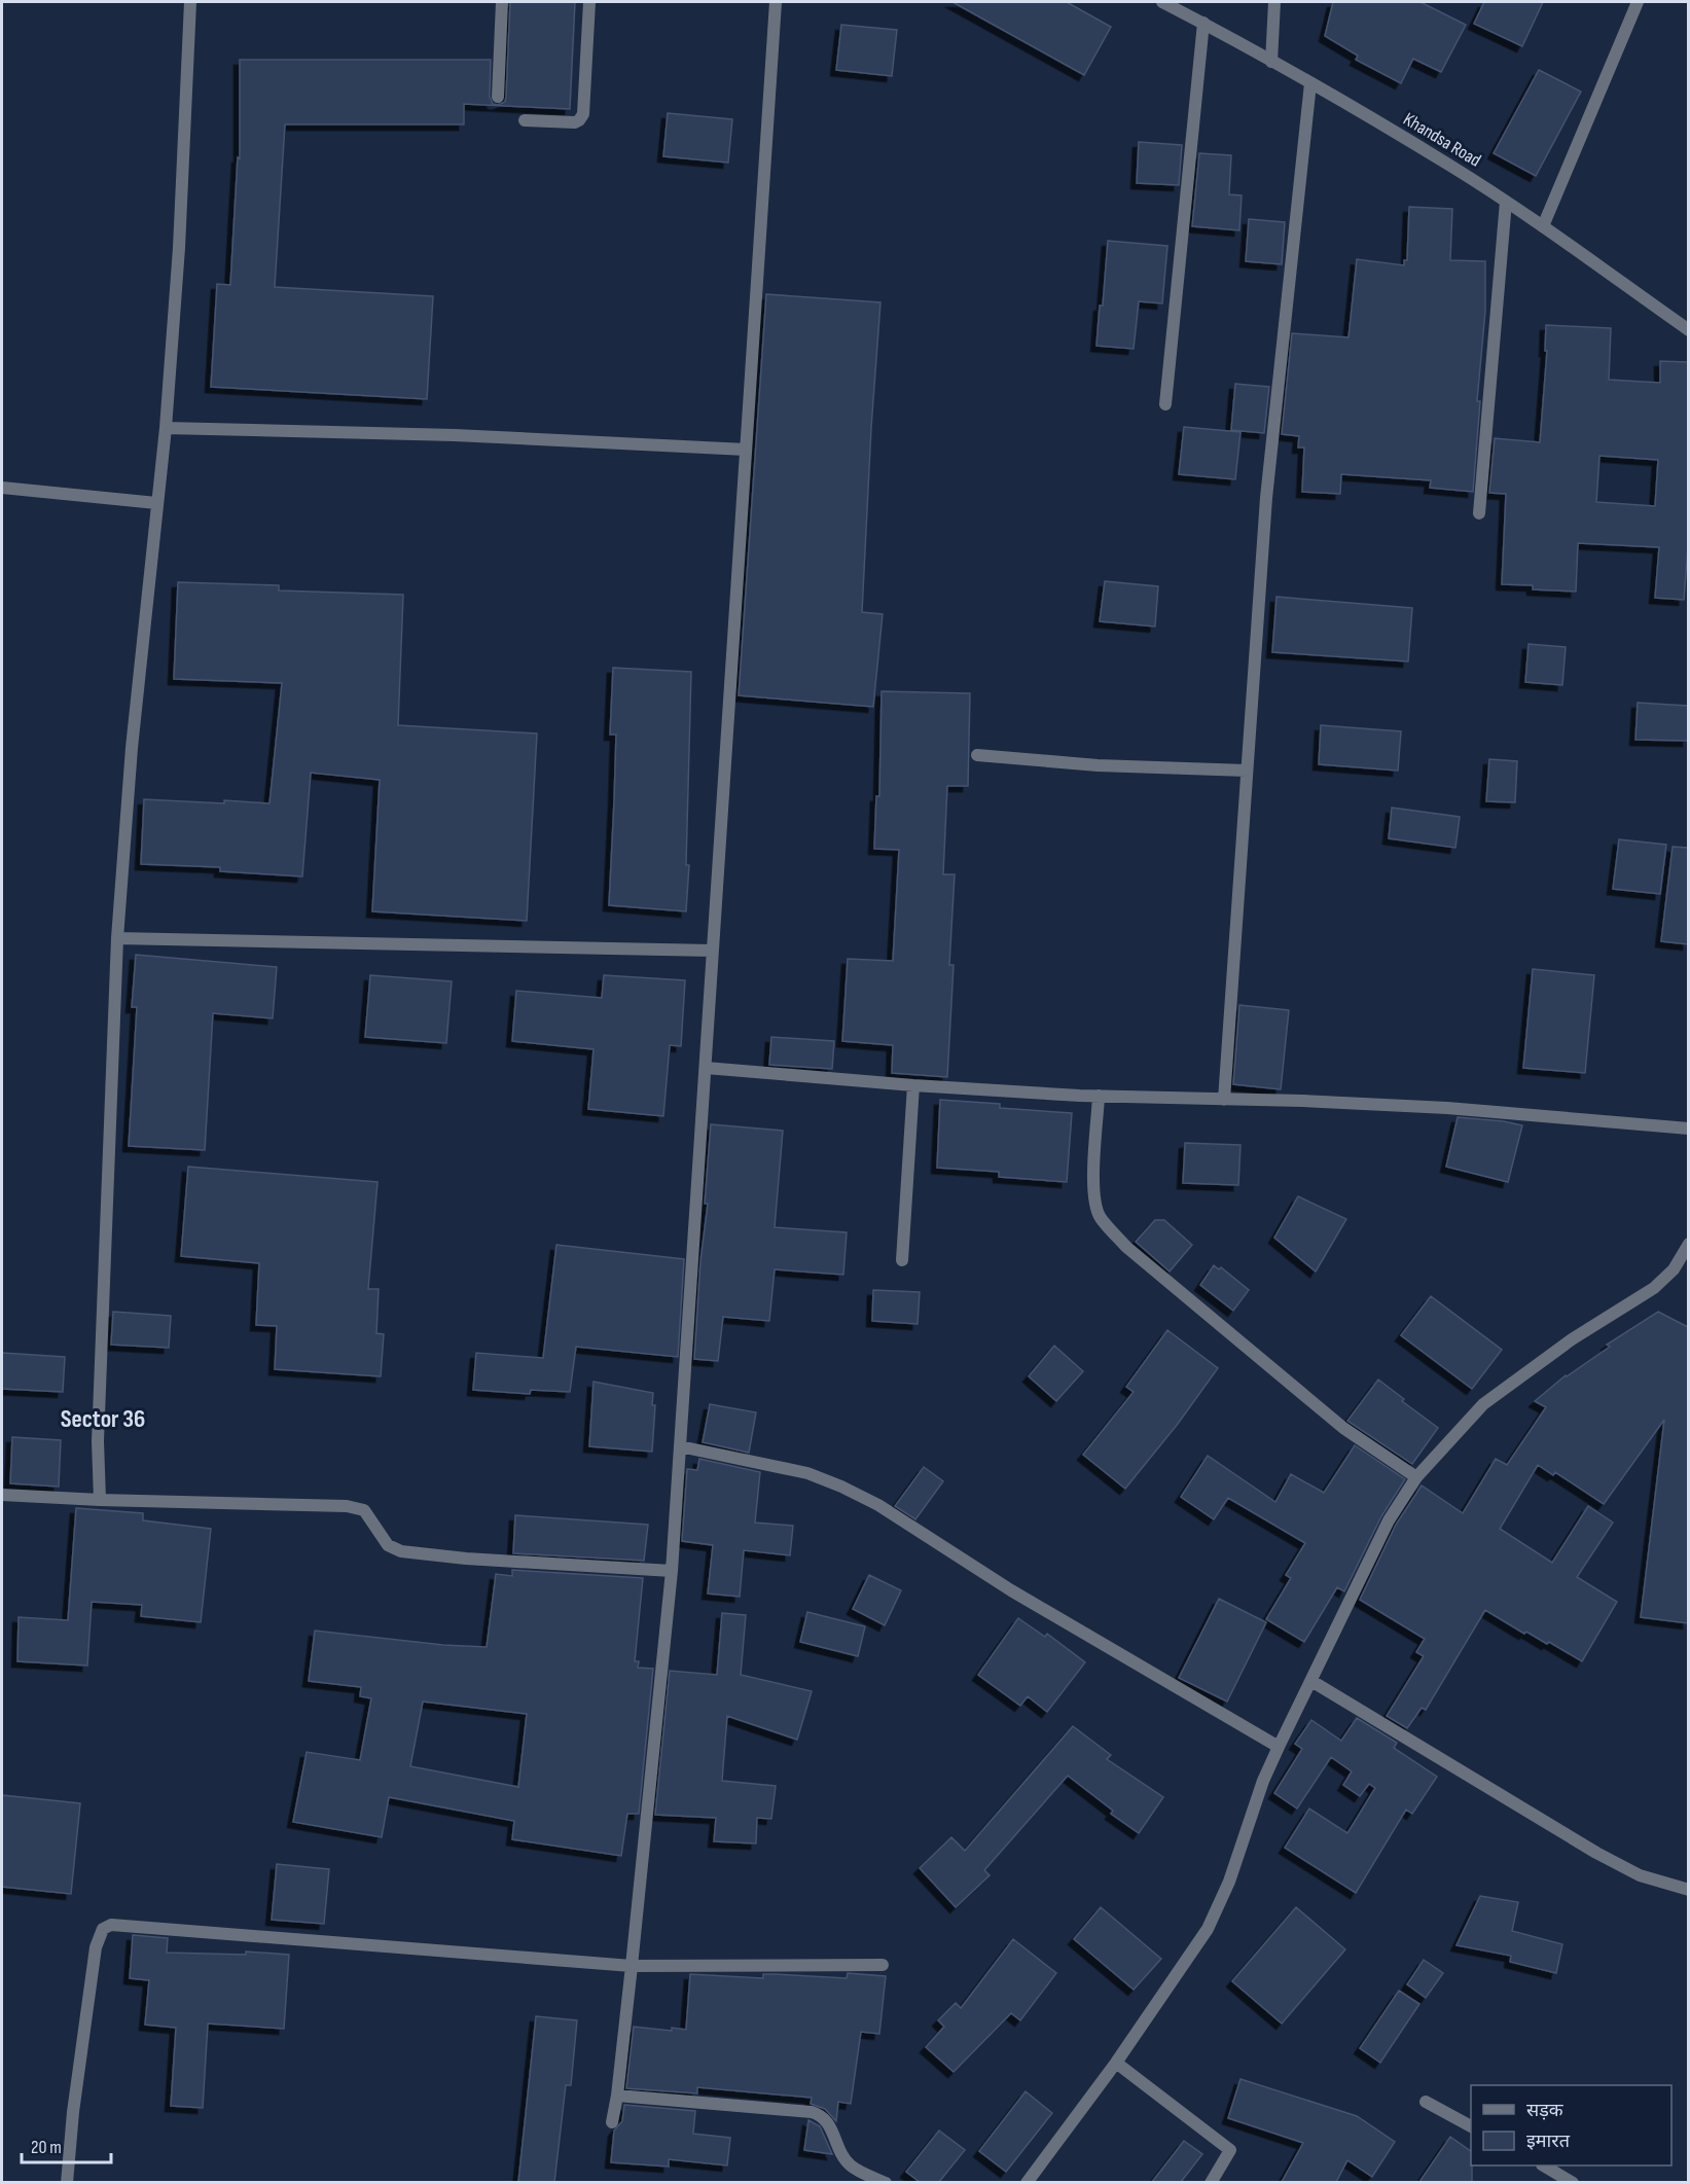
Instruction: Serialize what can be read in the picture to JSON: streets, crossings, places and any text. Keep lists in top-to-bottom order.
{
  "streets": {
    "street": ["Khandsa Road"]
  },
  "districts": ["Sector 36"],
  "legend": ["सड़क", "इमारत"],
  "scale_bar": "20 m"
}
